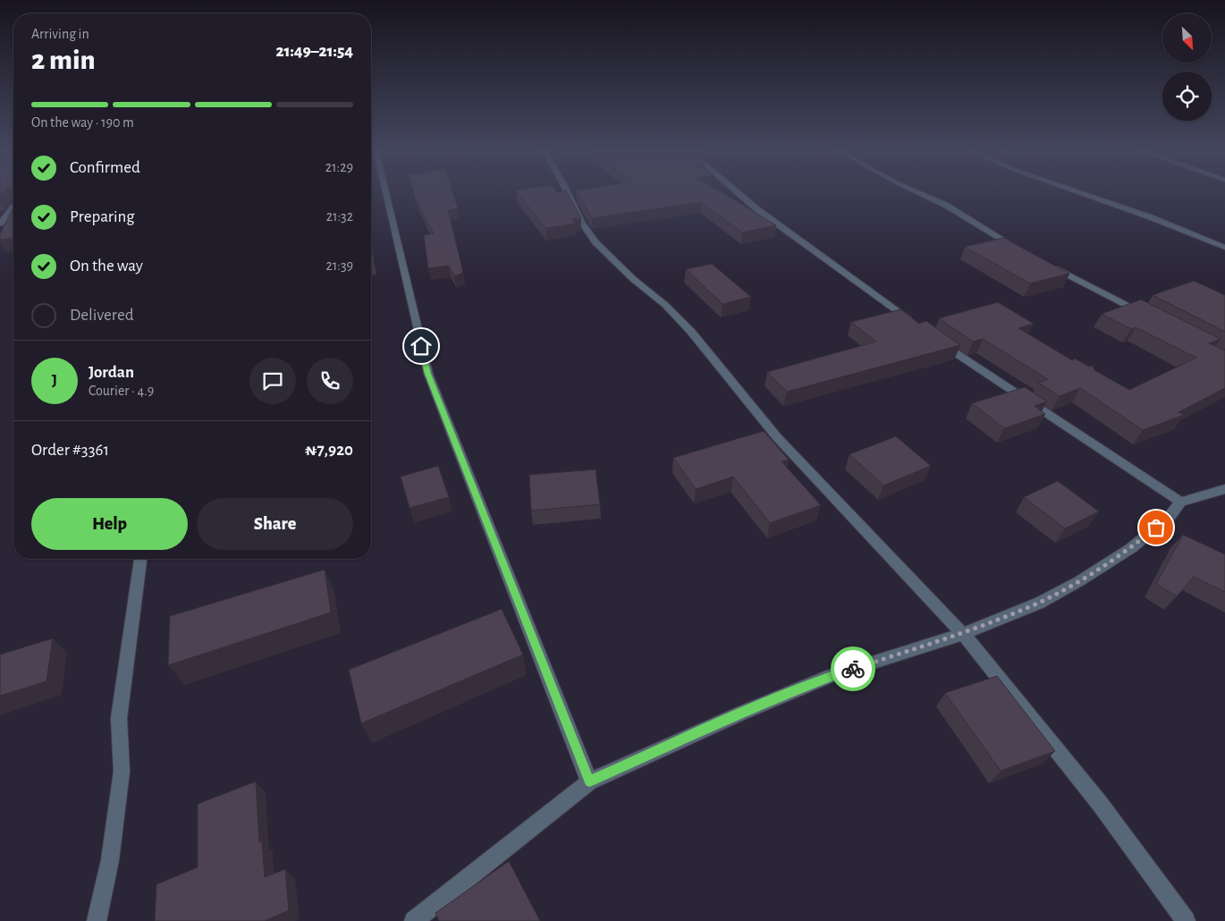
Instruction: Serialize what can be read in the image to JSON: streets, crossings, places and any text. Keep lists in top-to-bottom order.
{
  "north": "bottom right",
  "page": {
    "heading": ["2 min", "Arriving in", "21:49–21:54"],
    "panel": [
      "Jordan",
      "Courier · 4.9",
      "Order #3361",
      "₦7,920"
    ],
    "bar": "On the way · 190 m",
    "list": [
      ["Confirmed", "21:29"],
      ["Preparing", "21:32"],
      ["On the way", "21:39"],
      "Delivered"
    ],
    "round": "J",
    "buttons": ["Help", "Share"]
  }
}
